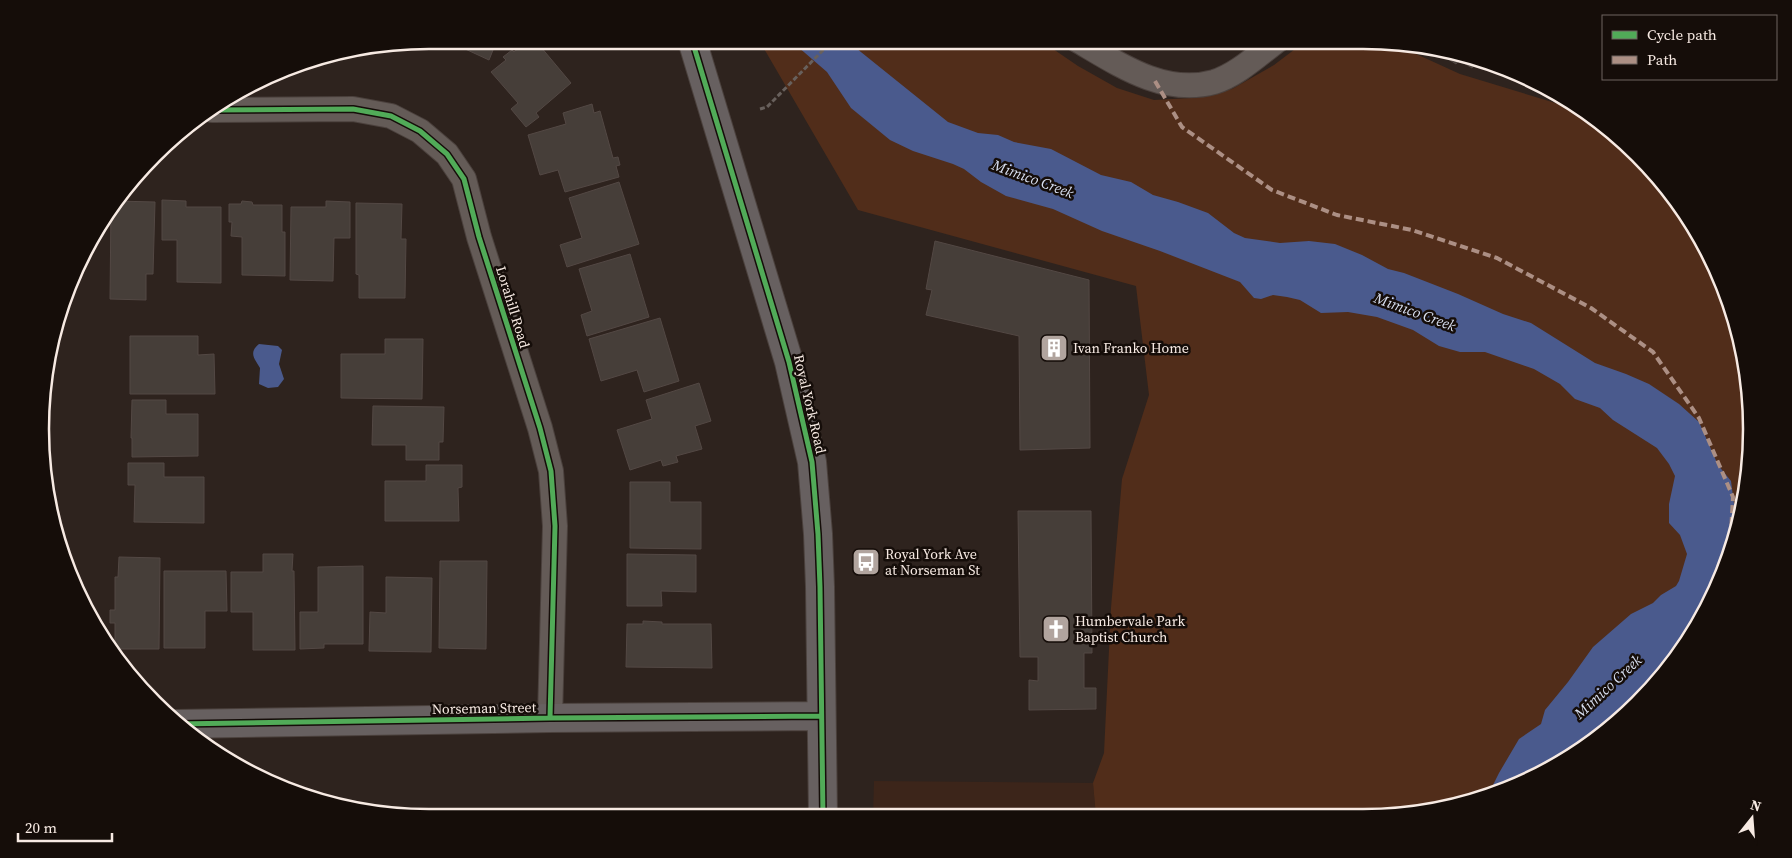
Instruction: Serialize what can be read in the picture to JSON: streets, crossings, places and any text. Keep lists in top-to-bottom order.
{
  "streets": {
    "main road": ["Royal York Road", "Norseman Street"],
    "street": ["Lorahill Road"]
  },
  "crossings": [
    ["Lorahill Road", "Norseman Street"],
    ["Royal York Road", "Norseman Street"]
  ],
  "water": ["Mimico Creek"],
  "places": {
    "building": ["Ivan Franko Home"],
    "bus stop": ["Royal York Ave at Norseman St"],
    "church": ["Humbervale Park Baptist Church"]
  },
  "legend": ["Cycle path", "Path"],
  "scale_bar": "20 m",
  "north": "top"
}
